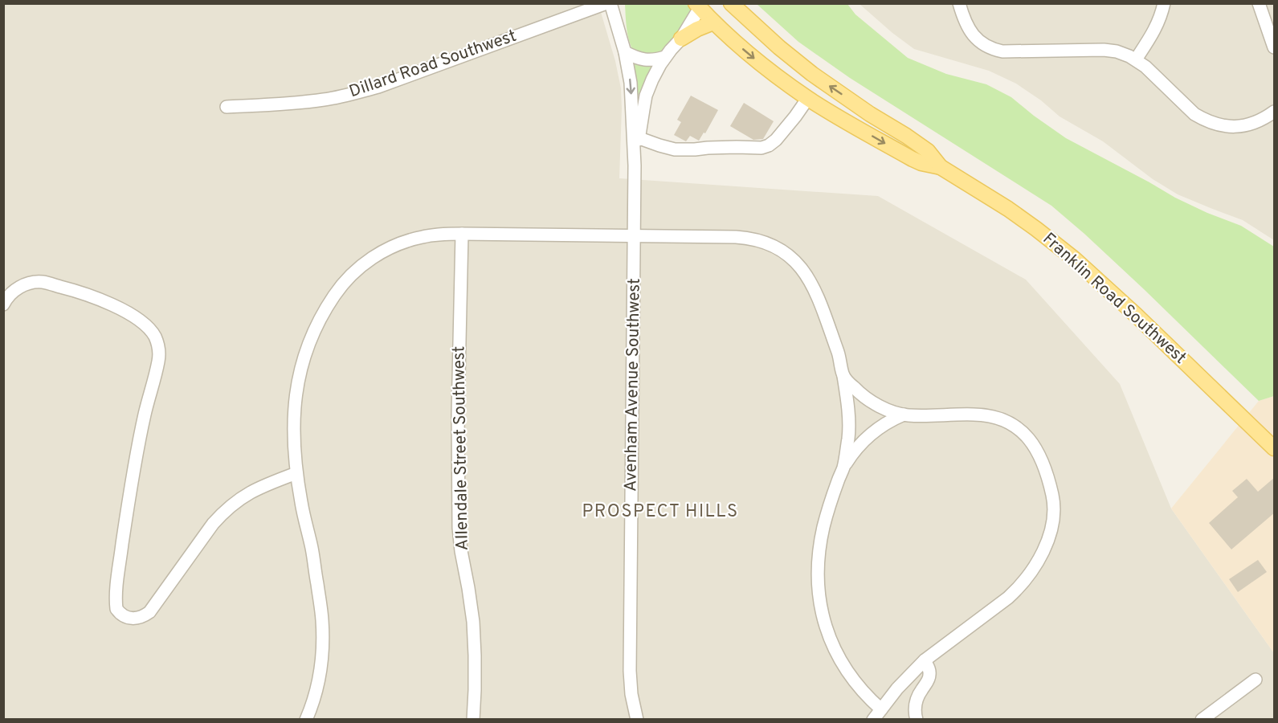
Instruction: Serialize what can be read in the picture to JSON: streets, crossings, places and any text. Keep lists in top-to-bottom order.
{
  "streets": {
    "main road": ["Franklin Road Southwest"],
    "street": ["Dillard Road Southwest", "Avenham Avenue Southwest", "Allendale Street Southwest"]
  },
  "crossings": [
    ["Franklin Road Southwest", "Avenham Avenue Southwest"]
  ],
  "districts": ["PROSPECT HILLS"]
}
